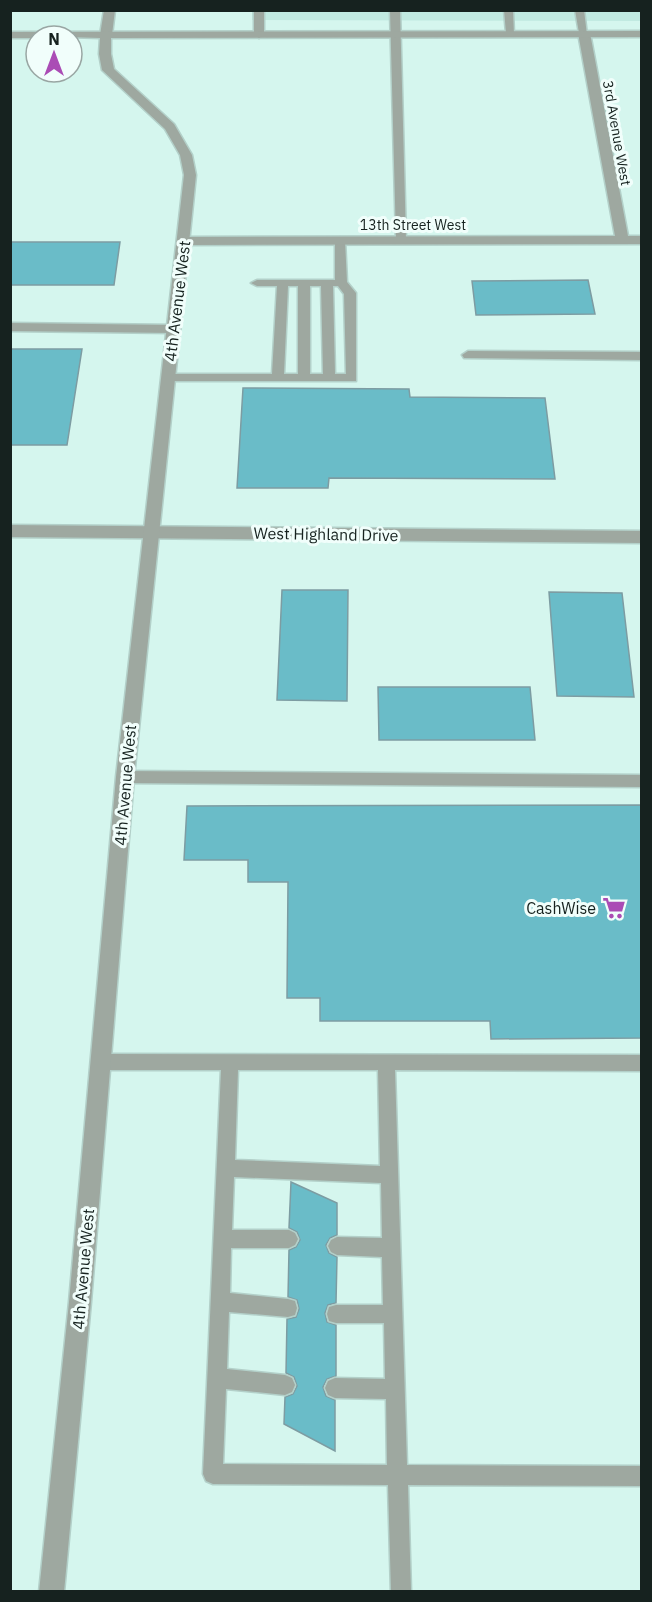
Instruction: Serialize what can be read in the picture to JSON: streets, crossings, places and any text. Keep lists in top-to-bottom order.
{
  "streets": {
    "street": [
      "3rd Avenue West",
      "13th Street West",
      "4th Avenue West",
      "West Highland Drive"
    ]
  },
  "crossings": [
    ["3rd Avenue West", "13th Street West"],
    ["13th Street West", "4th Avenue West"],
    ["4th Avenue West", "West Highland Drive"]
  ],
  "places": {
    "supermarket": ["CashWise"]
  },
  "north": "top"
}
